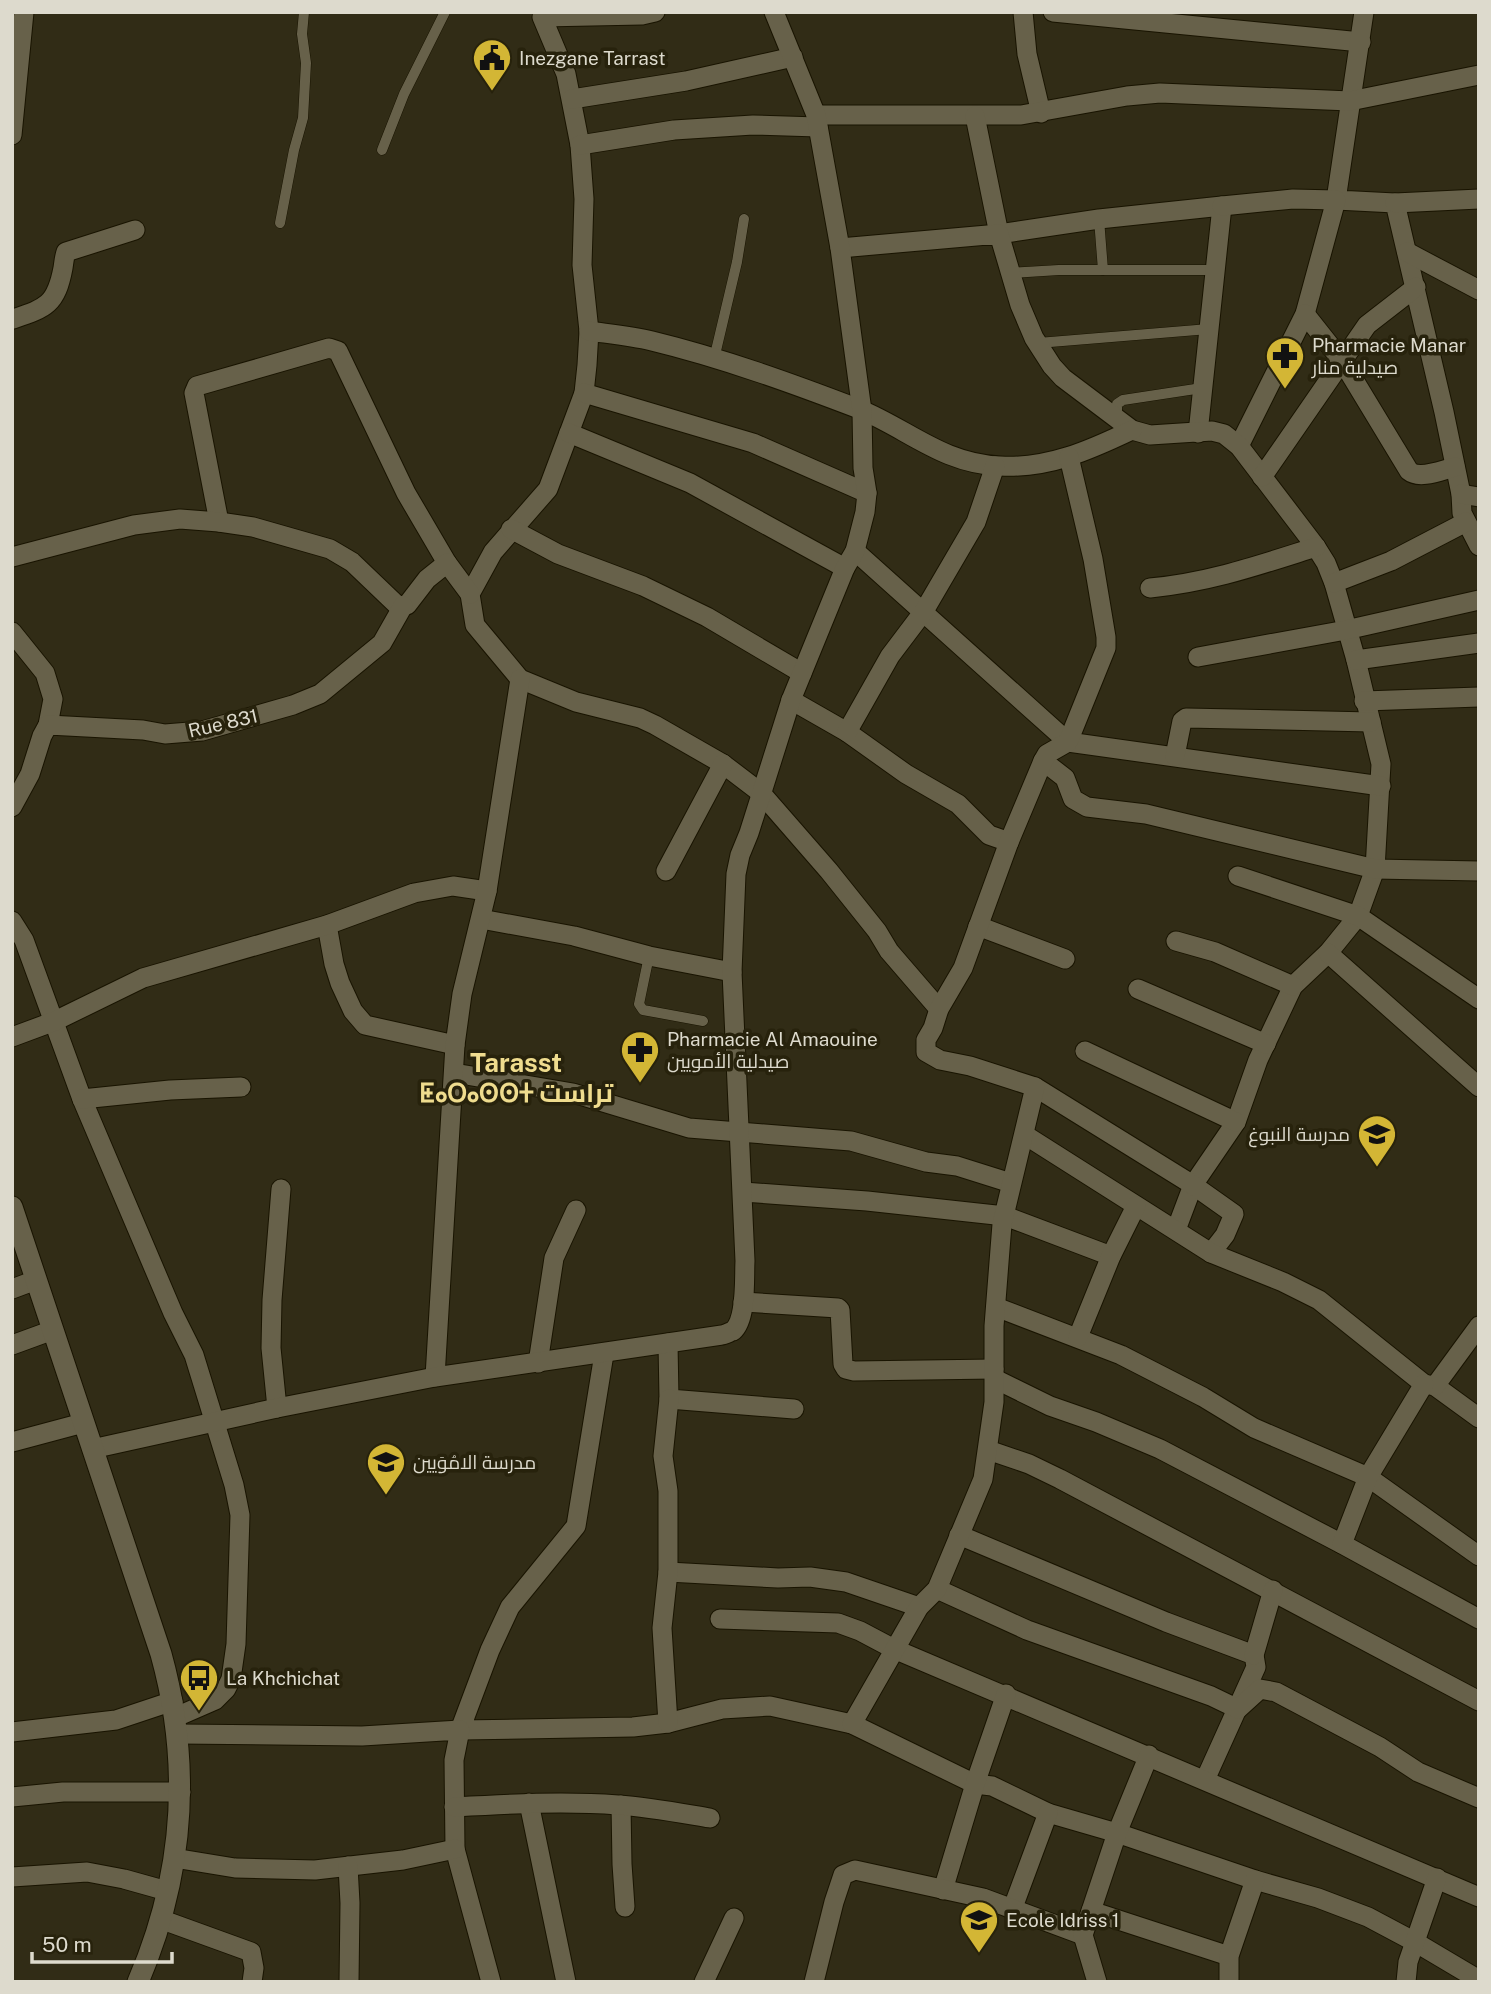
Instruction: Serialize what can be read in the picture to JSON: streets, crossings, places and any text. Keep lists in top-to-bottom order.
{
  "streets": {
    "street": ["Rue 831"]
  },
  "districts": ["Tarasst ⵟⴰⵔⴰⵙⵙⵜ تراست"],
  "places": {
    "public building": ["Inezgane Tarrast"],
    "pharmacy": ["Pharmacie Manar صيدلية منار", "Pharmacie Al Amaouine صيدلية الأمويين"],
    "school or university": ["مدرسة النبوغ", "مدرسة الامُوَيين", "Ecole Idriss 1"],
    "bus stop": ["La Khchichat"]
  },
  "scale_bar": "50 m"
}
